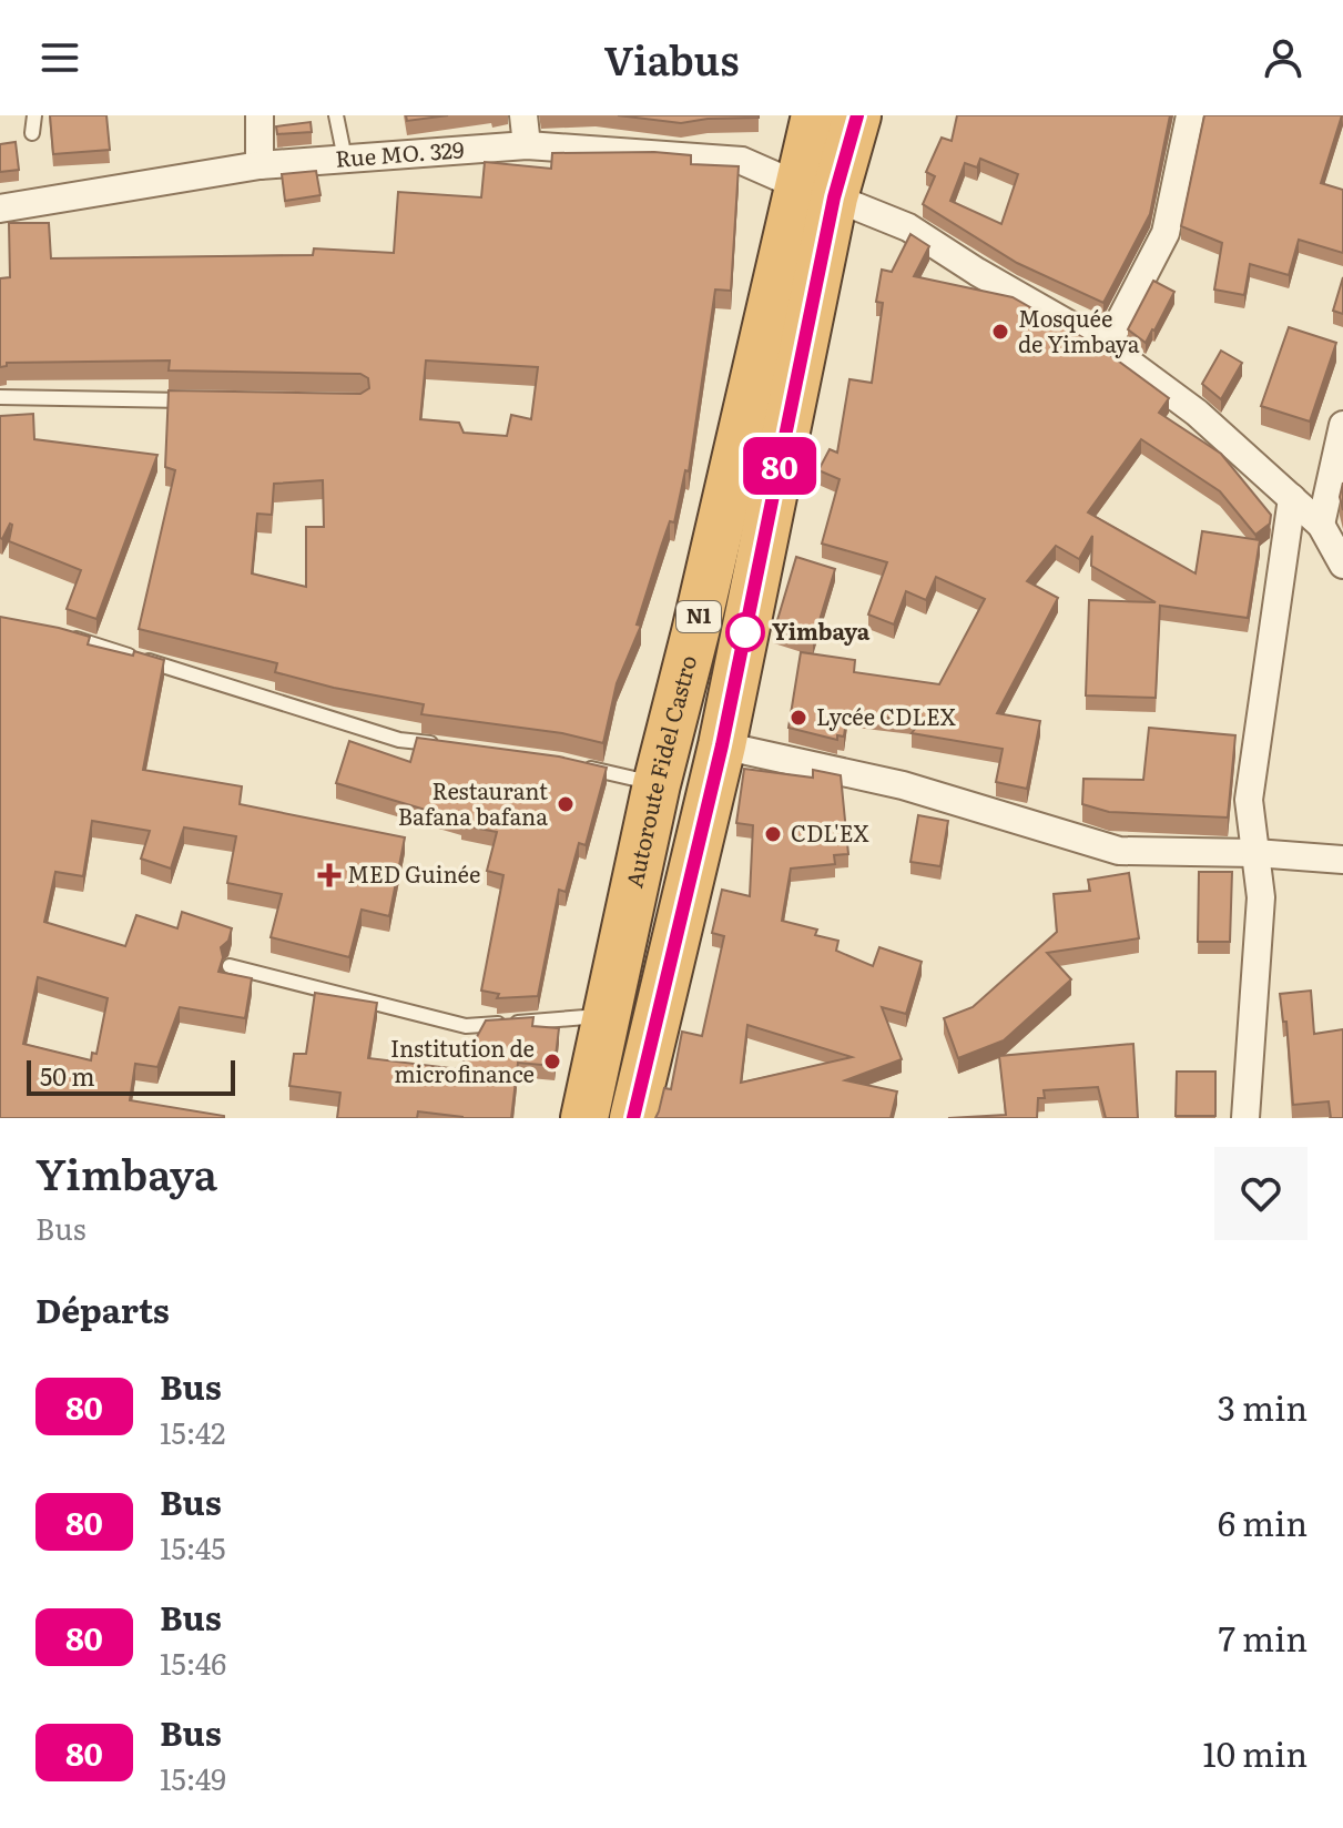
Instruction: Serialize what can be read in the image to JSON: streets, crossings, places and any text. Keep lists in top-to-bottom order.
{
  "streets": {
    "highway": ["N1", "Autoroute Fidel Castro"],
    "street": ["Rue MO. 329"]
  },
  "crossings": [
    ["Rue MO. 329", "Autoroute Fidel Castro"]
  ],
  "places": {
    "other": [
      "Mosquée de Yimbaya",
      "Yimbaya",
      "Lycée CDLEX",
      "Restaurant Bafana bafana",
      "CDL'EX",
      "Institution de microfinance"
    ],
    "health": ["MED Guinée"]
  },
  "lines": ["bus line 80"],
  "scale_bar": "50 m",
  "page": {
    "header": "Viabus",
    "on_map": "80",
    "scale": "50 m",
    "heading": [
      ["Yimbaya", "Bus"],
      "Départs"
    ],
    "list": [
      {
        "mark": "80",
        "name": "Bus",
        "note": "15:42",
        "value": "3 min"
      },
      {
        "mark": "80",
        "name": "Bus",
        "note": "15:45",
        "value": "6 min"
      },
      {
        "mark": "80",
        "name": "Bus",
        "note": "15:46",
        "value": "7 min"
      },
      {
        "mark": "80",
        "name": "Bus",
        "note": "15:49",
        "value": "10 min"
      }
    ]
  }
}
